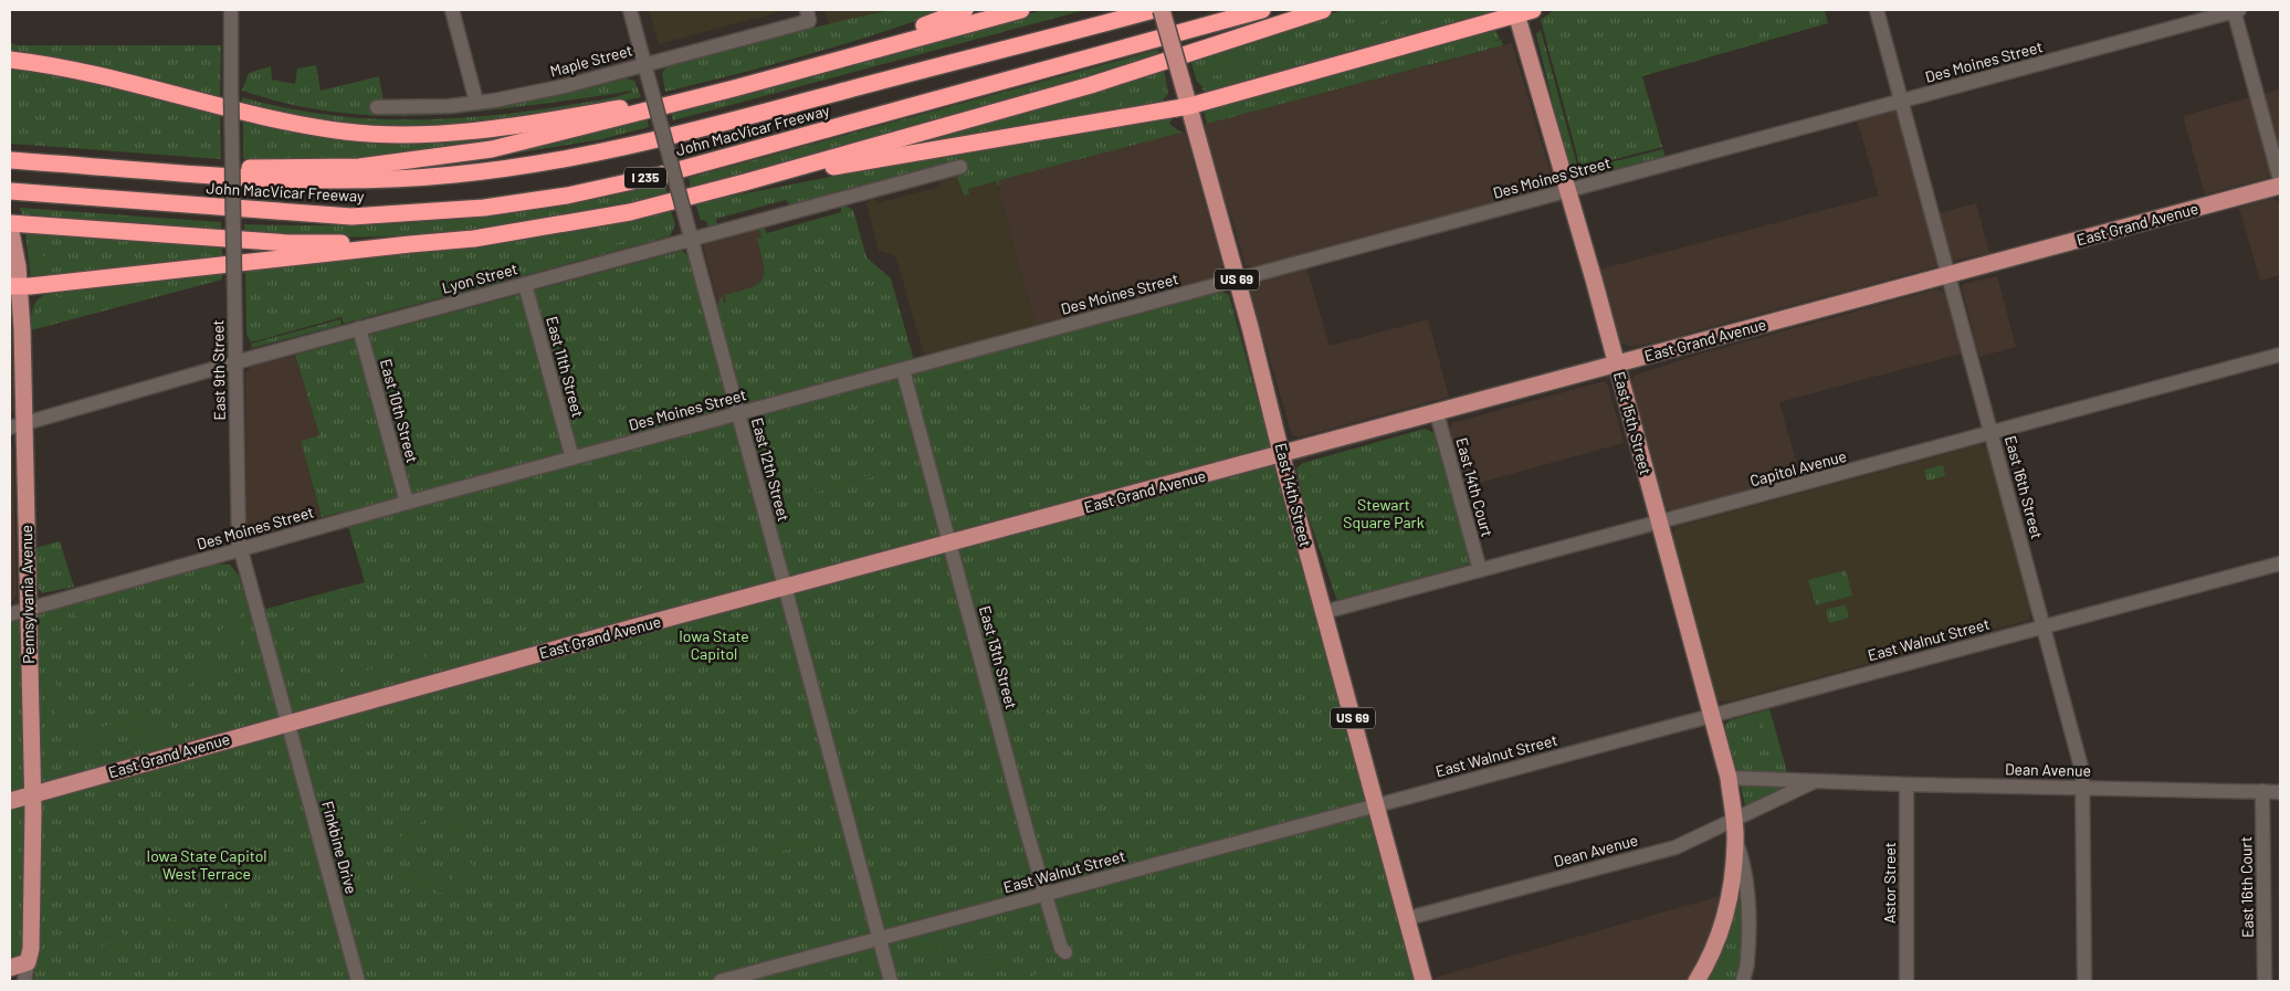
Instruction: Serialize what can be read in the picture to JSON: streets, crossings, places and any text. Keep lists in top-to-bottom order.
{
  "streets": {
    "highway": ["John MacVicar Freeway", "I 235"],
    "main road": [
      "East Grand Avenue",
      "US 69",
      "East 15th Street",
      "East 14th Street",
      "Pennsylvania Avenue"
    ],
    "street": [
      "Maple Street",
      "Des Moines Street",
      "Lyon Street",
      "East 11th Street",
      "East 9th Street",
      "East 10th Street",
      "Capitol Avenue",
      "East 12th Street",
      "East 14th Court",
      "East 16th Street",
      "East Walnut Street",
      "East 13th Street",
      "Dean Avenue",
      "Finkbine Drive",
      "Astor Street",
      "East 16th Court"
    ]
  },
  "crossings": [
    ["Maple Street", "East 12th Street"],
    ["Des Moines Street", "East 11th Street"],
    ["Des Moines Street", "East 9th Street"],
    ["Des Moines Street", "East 10th Street"],
    ["Des Moines Street", "East 15th Street"],
    ["Des Moines Street", "East 12th Street"],
    ["Des Moines Street", "East 16th Street"],
    ["Des Moines Street", "East 14th Street"],
    ["Des Moines Street", "Pennsylvania Avenue"],
    ["Des Moines Street", "East 13th Street"],
    ["East Grand Avenue", "East 9th Street"],
    ["East Grand Avenue", "East 15th Street"],
    ["East Grand Avenue", "East 12th Street"],
    ["East Grand Avenue", "East 14th Court"],
    ["East Grand Avenue", "East 16th Street"],
    ["East Grand Avenue", "East 14th Street"],
    ["East Grand Avenue", "Pennsylvania Avenue"],
    ["East Grand Avenue", "East 13th Street"],
    ["East Grand Avenue", "Finkbine Drive"],
    ["Lyon Street", "East 11th Street"],
    ["Lyon Street", "East 9th Street"],
    ["Lyon Street", "East 10th Street"],
    ["Lyon Street", "East 12th Street"],
    ["Lyon Street", "Pennsylvania Avenue"],
    ["East 9th Street", "Finkbine Drive"],
    ["East 15th Street", "Capitol Avenue"],
    ["East 15th Street", "East Walnut Street"],
    ["East 15th Street", "Dean Avenue"],
    ["Capitol Avenue", "East 14th Court"],
    ["Capitol Avenue", "East 16th Street"],
    ["Capitol Avenue", "East 14th Street"],
    ["East 12th Street", "East Walnut Street"],
    ["East 16th Street", "East Walnut Street"],
    ["East 16th Street", "Dean Avenue"],
    ["East 14th Street", "East Walnut Street"],
    ["East 14th Street", "Dean Avenue"],
    ["East Walnut Street", "East 13th Street"],
    ["Dean Avenue", "Astor Street"],
    ["Dean Avenue", "East 16th Court"]
  ],
  "parks": ["Stewart Square Park", "Iowa State Capitol", "Iowa State Capitol West Terrace"]
}
